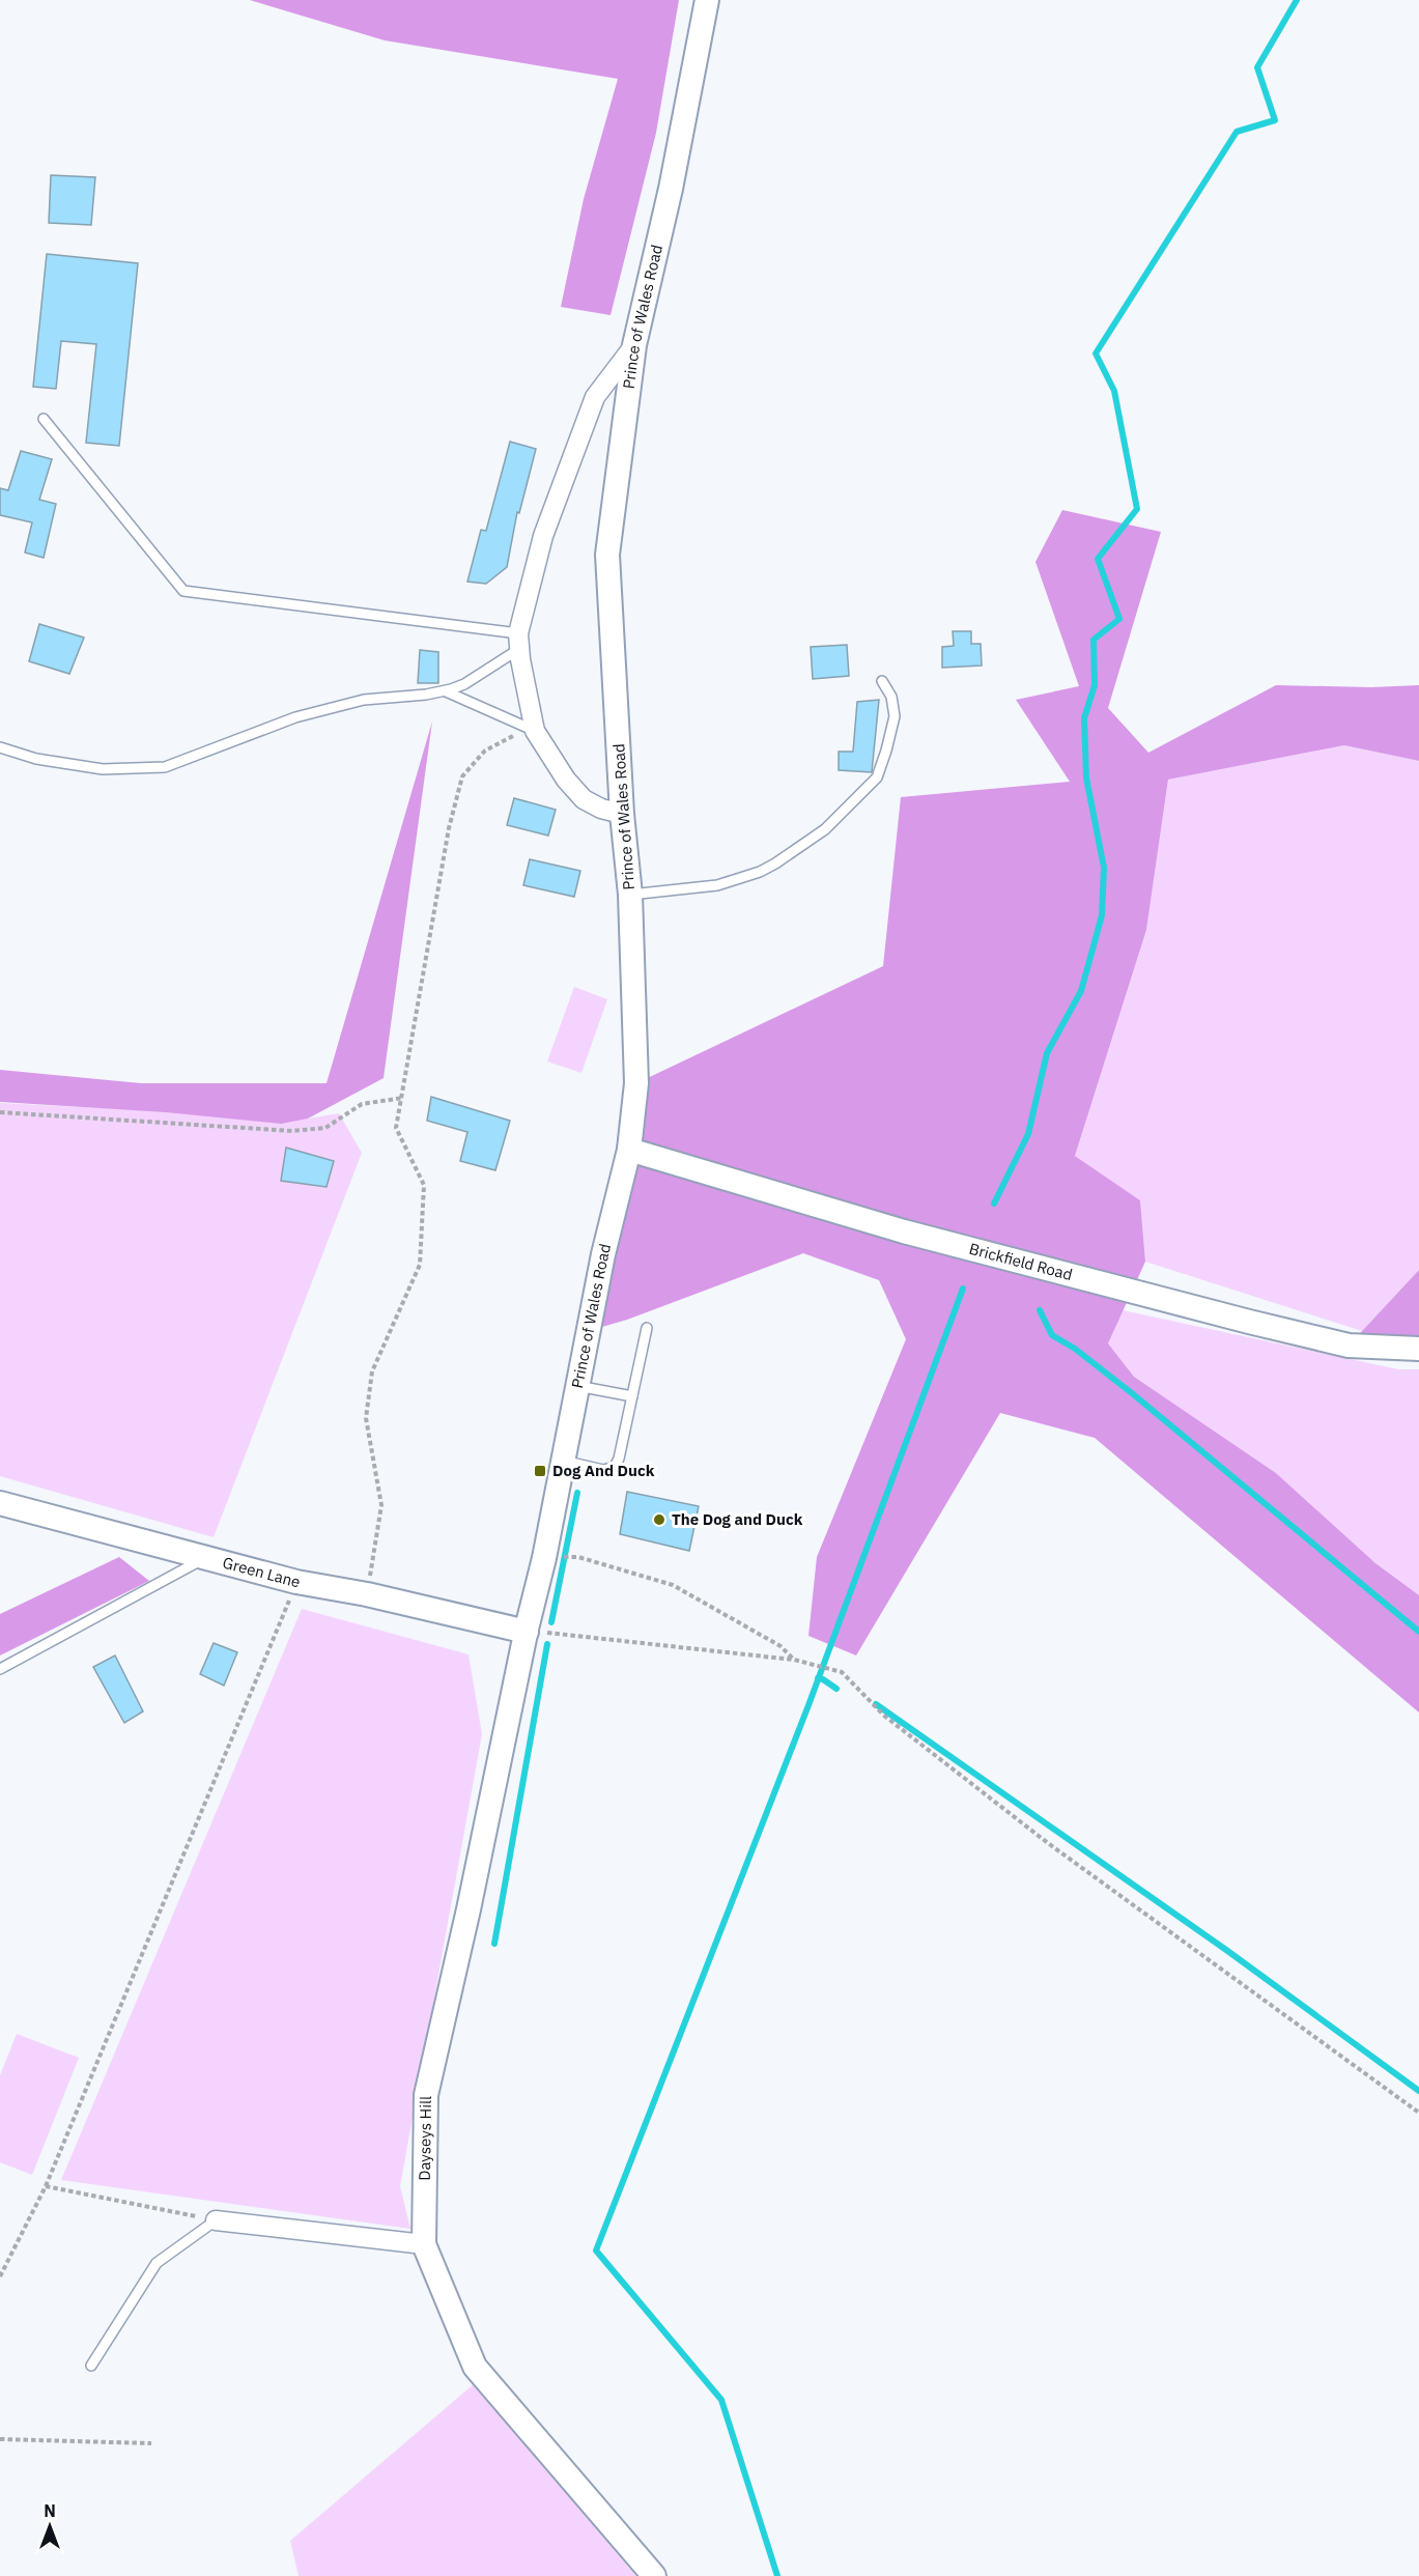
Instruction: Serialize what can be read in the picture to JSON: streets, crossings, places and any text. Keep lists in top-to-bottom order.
{
  "streets": {
    "street": [
      "Prince of Wales Road",
      "Brickfield Road",
      "Green Lane",
      "Dayseys Hill"
    ]
  },
  "crossings": [
    ["Prince of Wales Road", "Brickfield Road"],
    ["Prince of Wales Road", "Green Lane"],
    ["Prince of Wales Road", "Dayseys Hill"],
    ["Green Lane", "Dayseys Hill"]
  ],
  "places": {
    "transit": ["Dog And Duck"],
    "other": ["The Dog and Duck"]
  },
  "north": "top"
}
